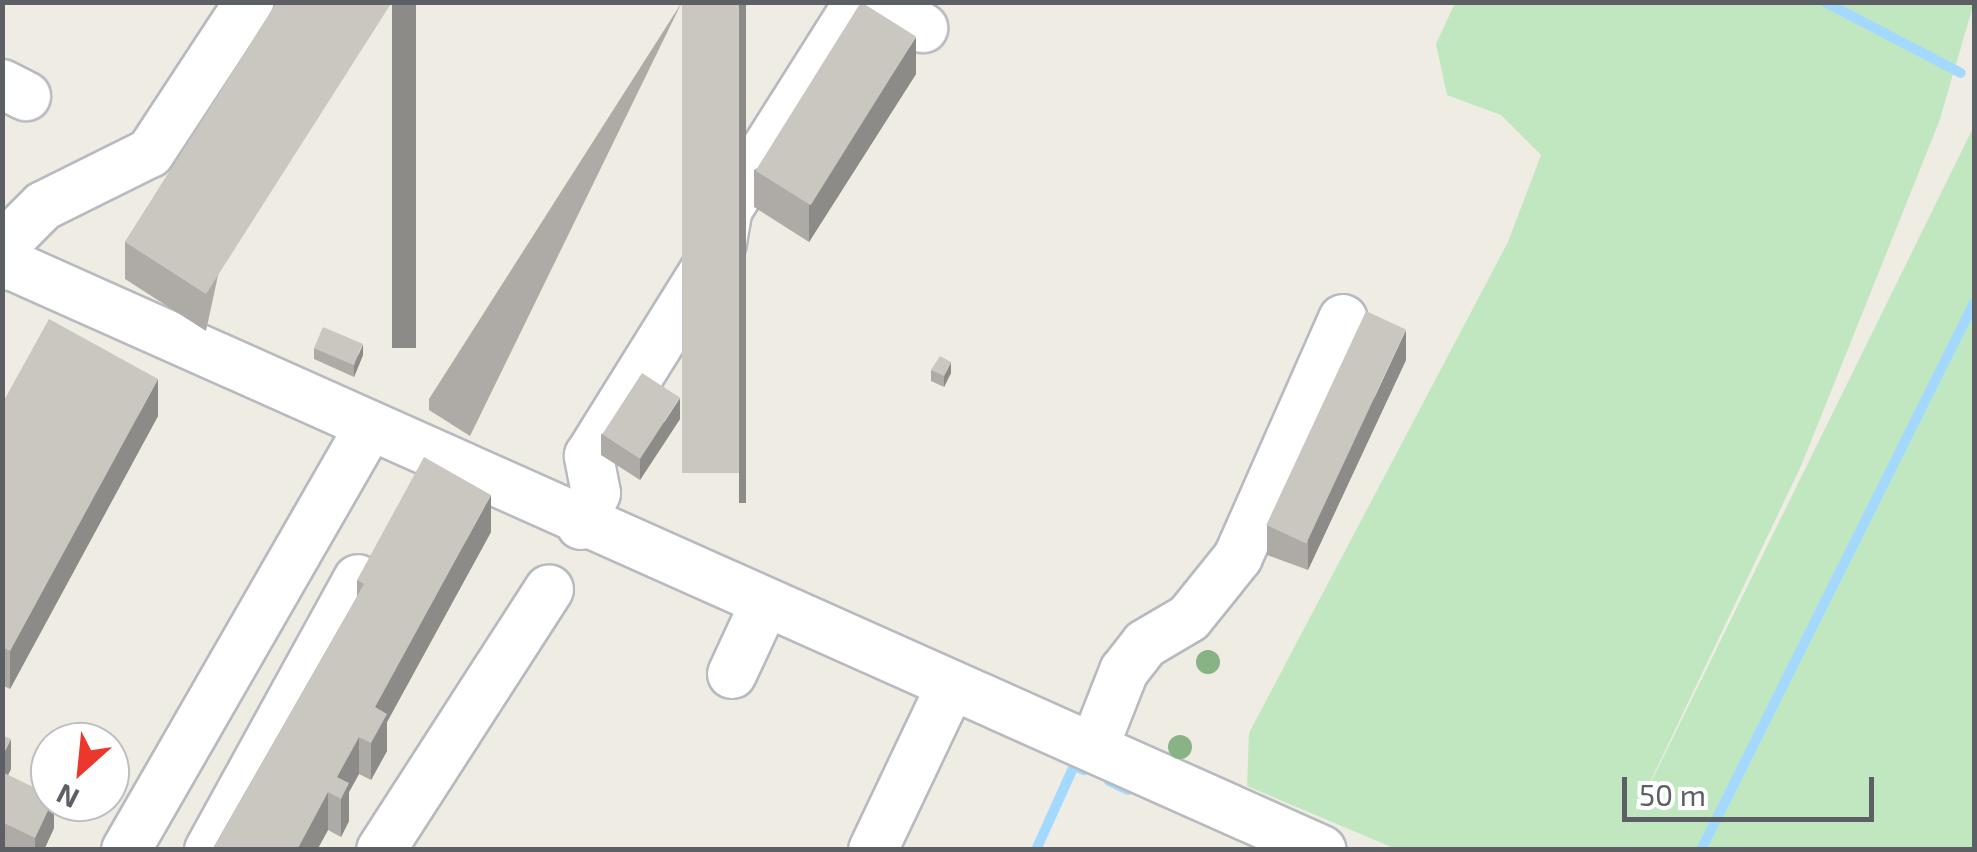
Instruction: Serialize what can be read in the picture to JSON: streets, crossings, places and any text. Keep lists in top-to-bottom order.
{
  "scale_bar": "50 m",
  "north": "bottom left"
}
